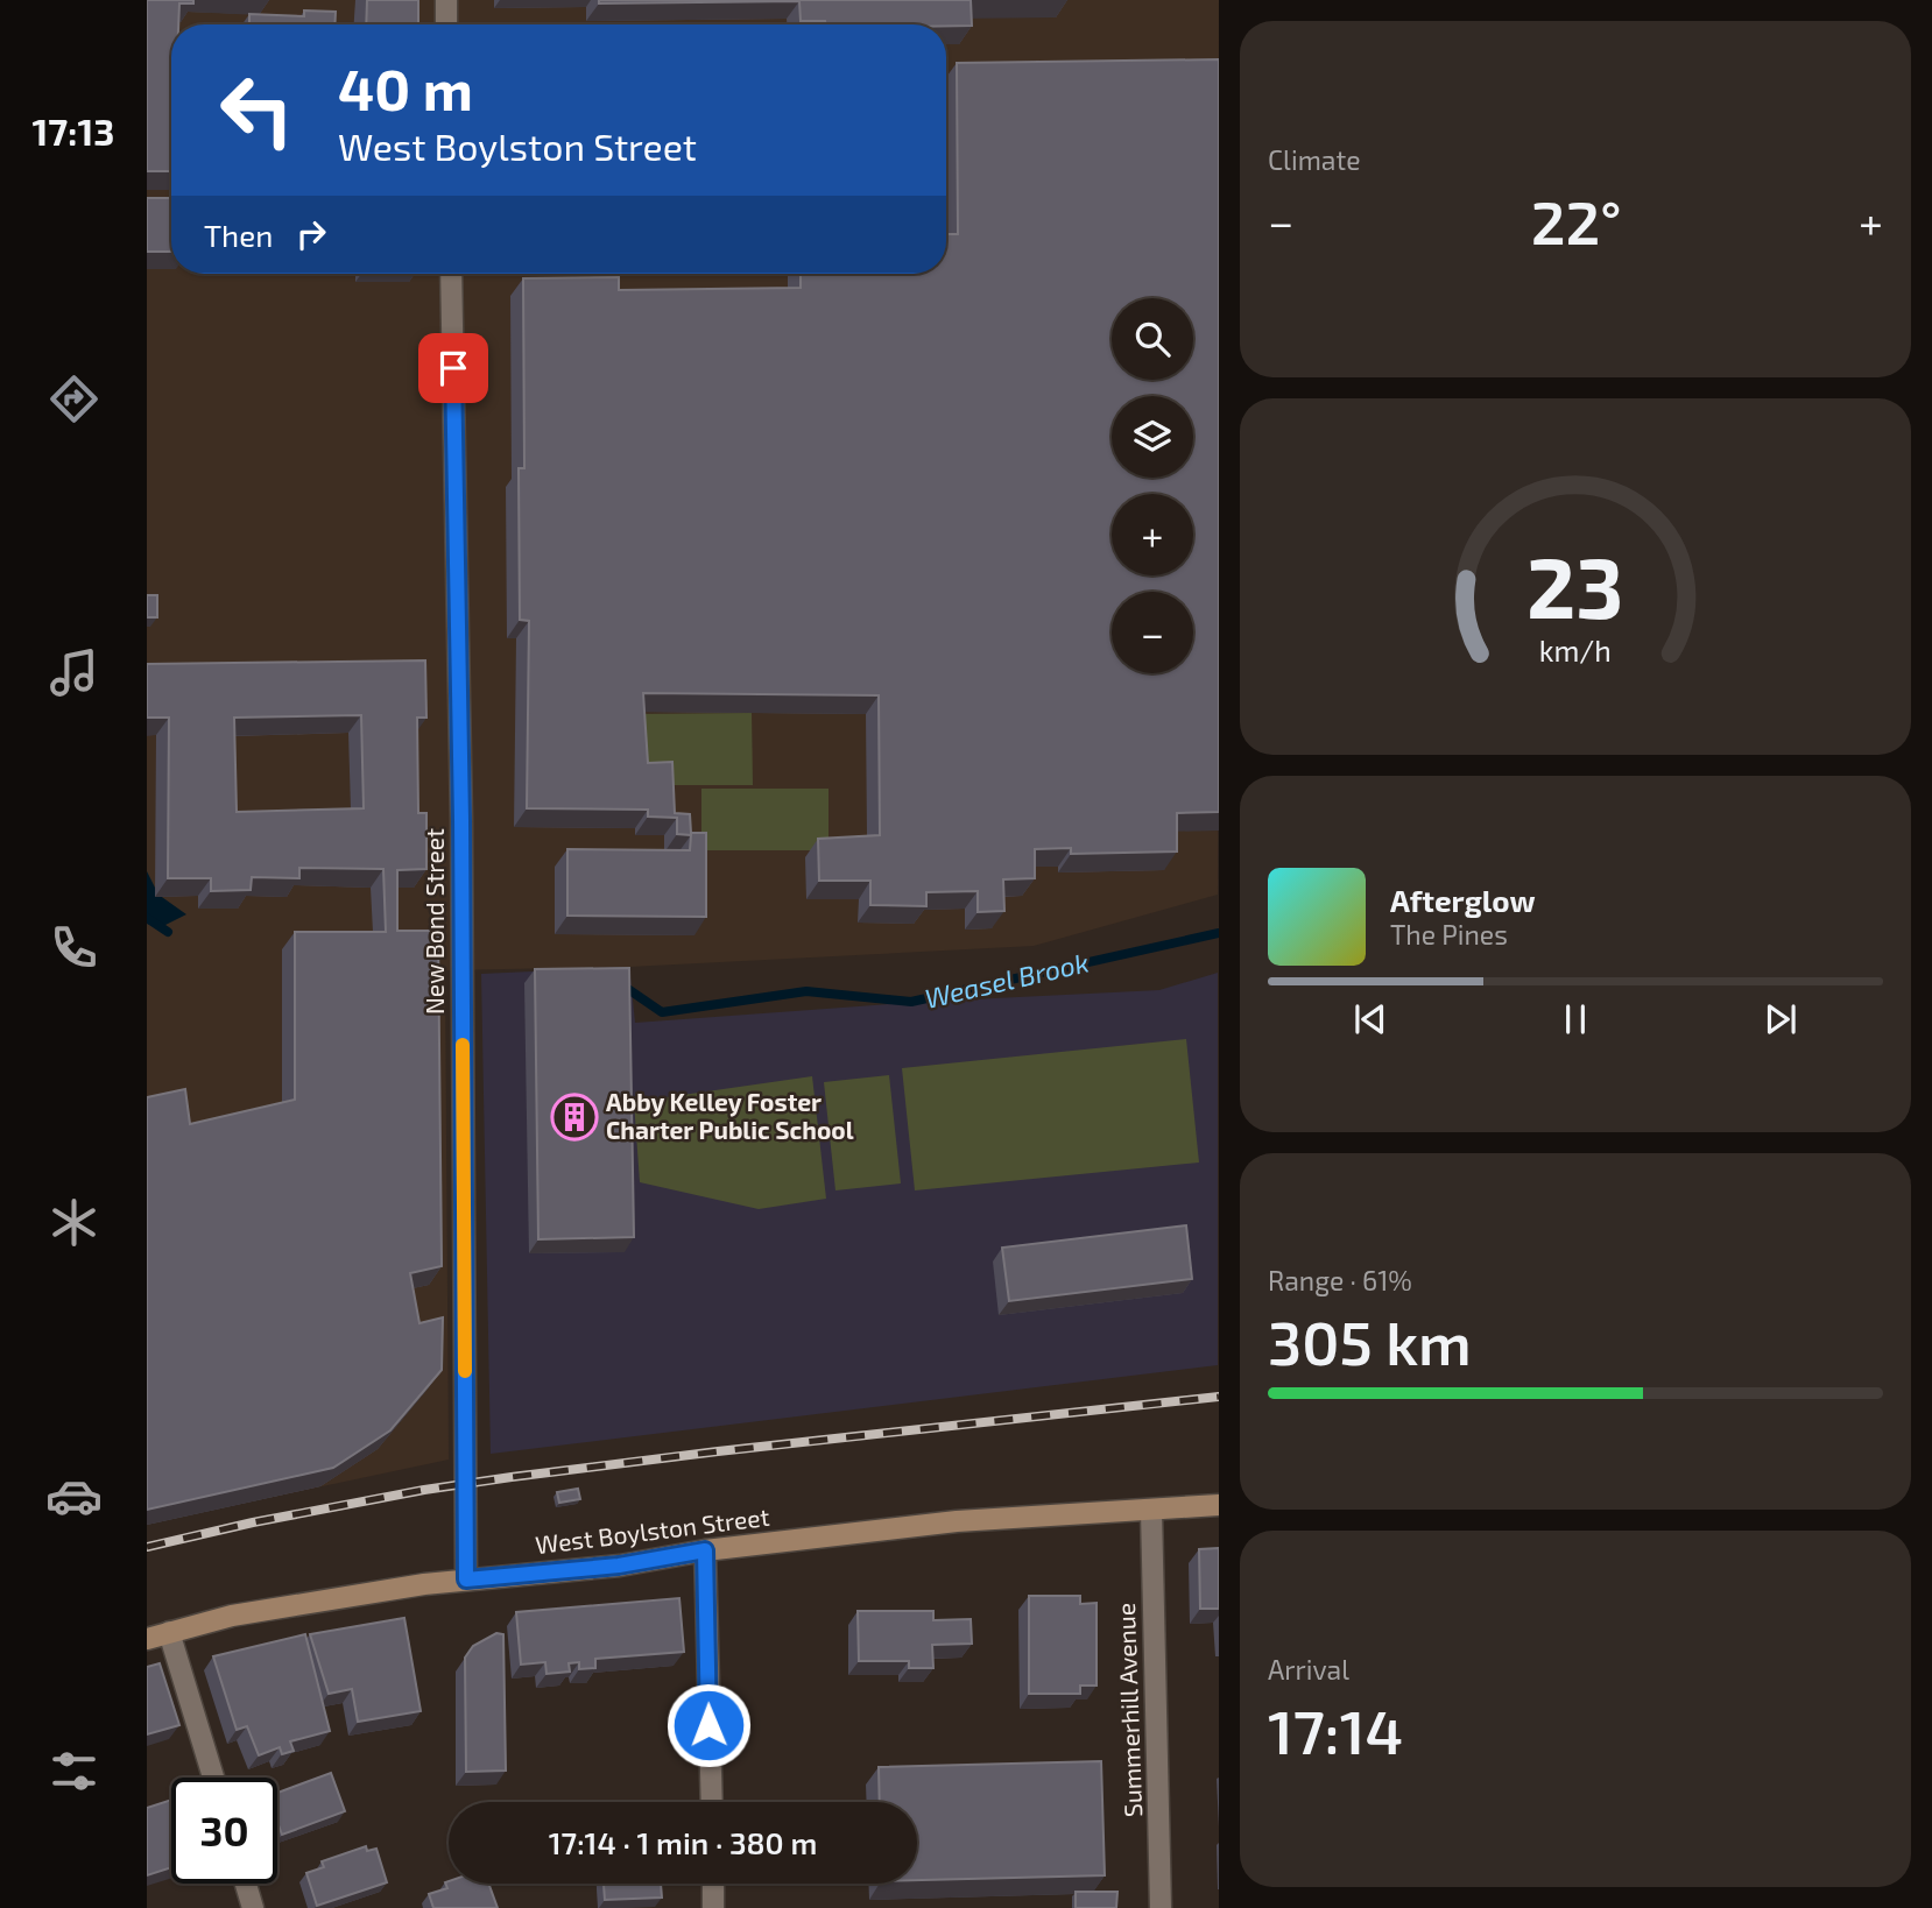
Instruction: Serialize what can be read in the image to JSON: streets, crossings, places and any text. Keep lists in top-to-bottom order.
{
  "streets": {
    "main road": ["West Boylston Street"],
    "street": ["New Bond Street", "Summerhill Avenue"]
  },
  "crossings": [
    ["New Bond Street", "West Boylston Street"],
    ["West Boylston Street", "Summerhill Avenue"]
  ],
  "water": ["Weasel Brook"],
  "places": {
    "building": ["Abby Kelley Foster Charter Public School"]
  },
  "page": {
    "tabs": "17:13",
    "tile": [
      "Climate",
      ["Range · 61%", "305 km"],
      ["Arrival", "17:14"]
    ],
    "turn": ["40 m", "West Boylston Street"],
    "heat": ["−", "22°", "+"],
    "then": "Then",
    "map_buttons": ["+", "−"],
    "song": ["Afterglow", "The Pines"],
    "limit": "30",
    "trip": "17:14 · 1 min · 380 m",
    "gauge": ["23", "km/h"]
  }
}
